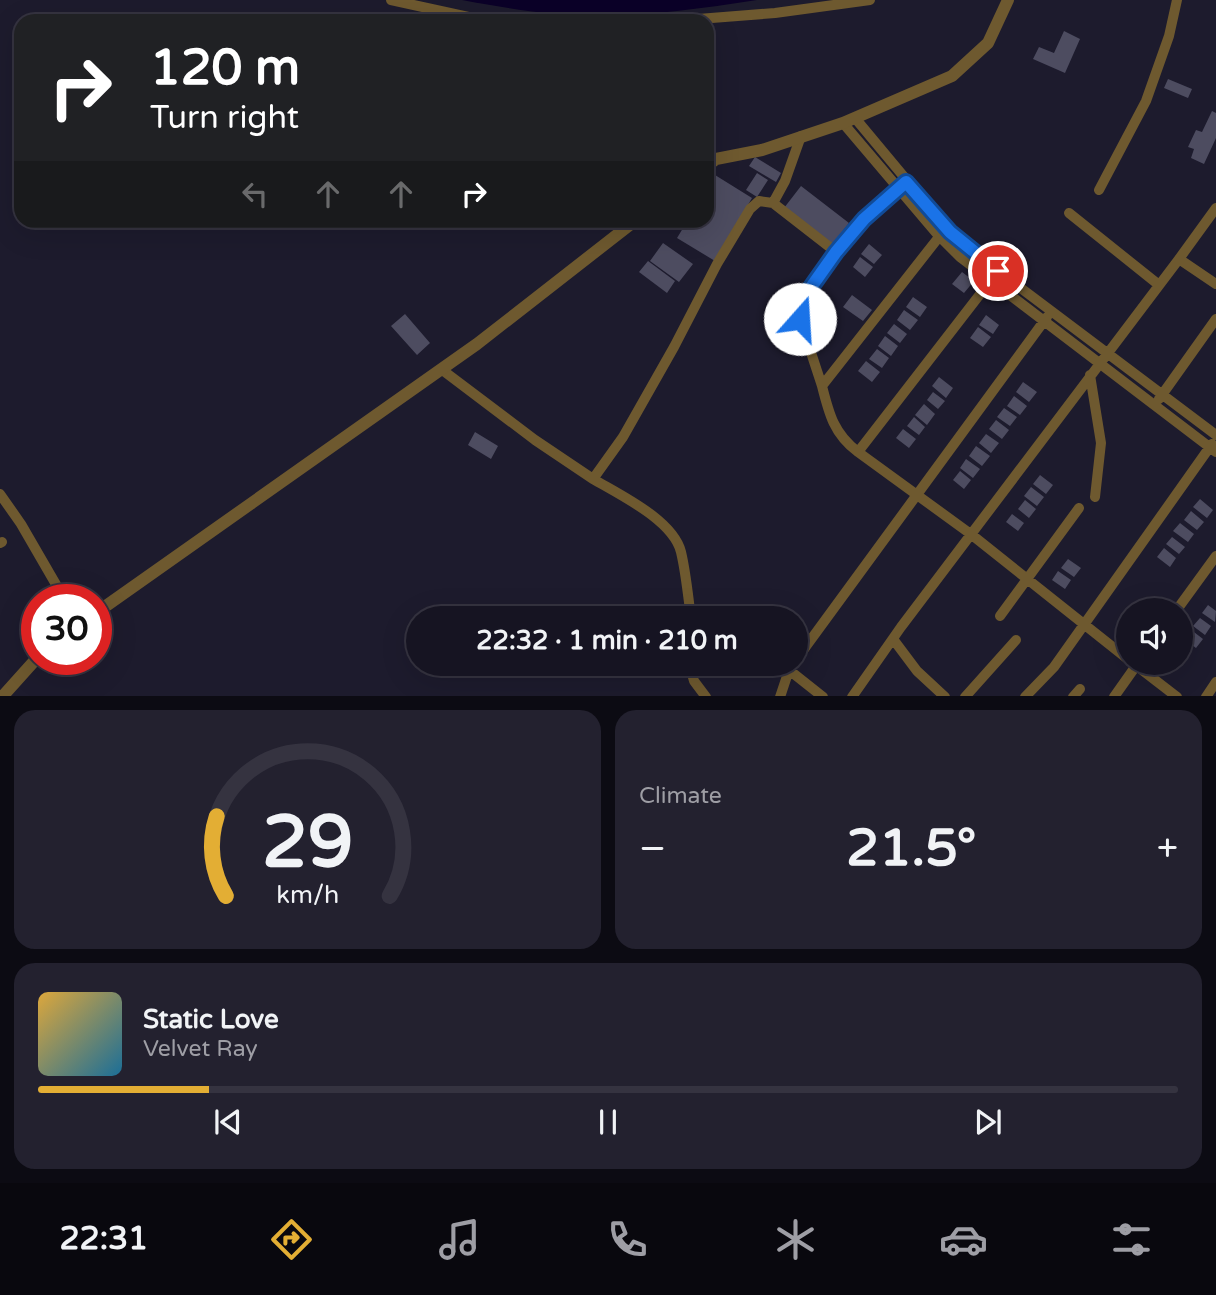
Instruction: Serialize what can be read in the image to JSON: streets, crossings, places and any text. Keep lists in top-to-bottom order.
{
  "page": {
    "turn": ["120 m", "Turn right"],
    "limit": "30",
    "trip": "22:32 · 1 min · 210 m",
    "tile": "Climate",
    "heat": ["−", "21.5°", "+"],
    "song": ["Static Love", "Velvet Ray"],
    "tabs": "22:31",
    "gauge": ["29", "km/h"]
  }
}
